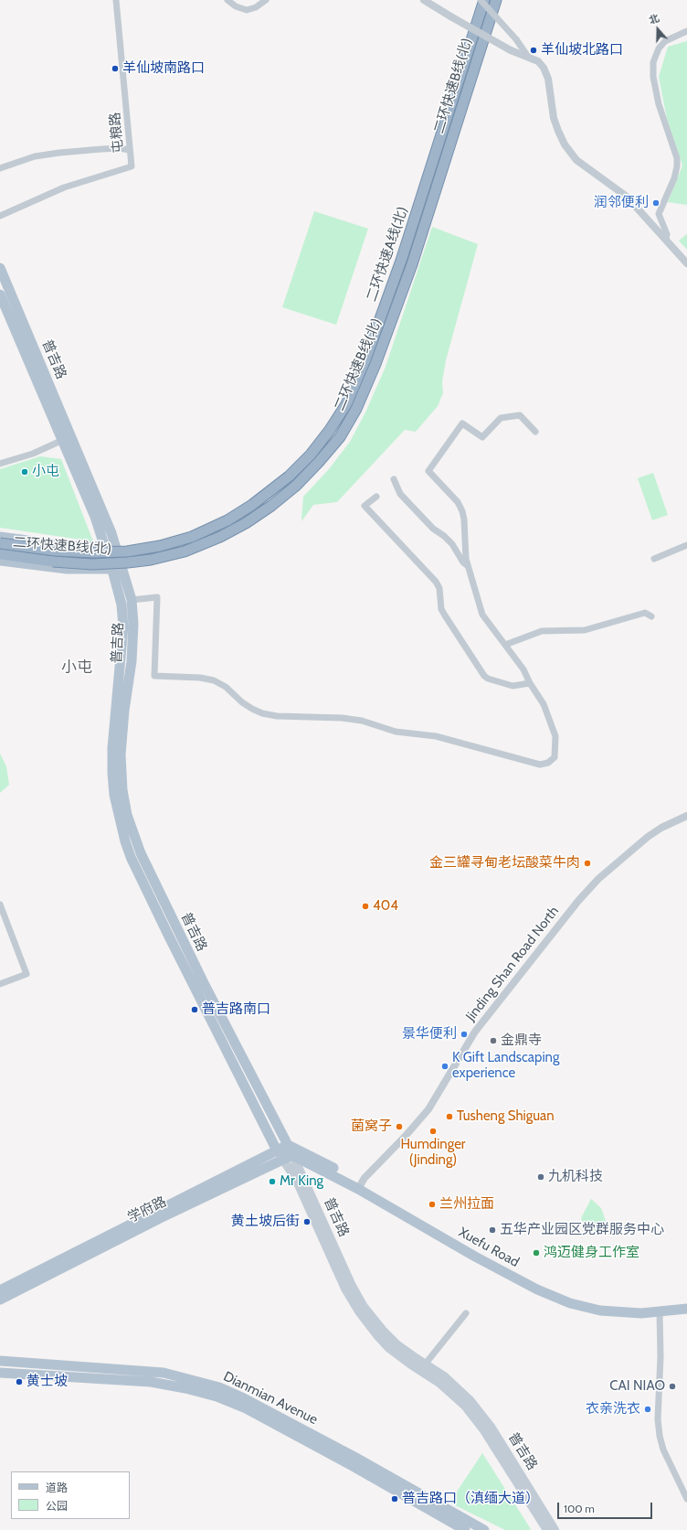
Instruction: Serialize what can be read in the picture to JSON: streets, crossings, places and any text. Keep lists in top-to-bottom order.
{
  "streets": {
    "highway": ["二环快速B线(北)", "二环快速A线(北)"],
    "main road": [
      "普吉路",
      "学府路",
      "Xuefu Road",
      "Dianmian Avenue"
    ],
    "street": ["屯粮路", "Jinding Shan Road North"]
  },
  "crossings": [
    ["二环快速B线(北)", "普吉路"],
    ["普吉路", "学府路"],
    ["普吉路", "Xuefu Road"],
    ["Jinding Shan Road North", "Xuefu Road"],
    ["学府路", "Xuefu Road"]
  ],
  "districts": ["小屯"],
  "places": [
    "羊仙坡北路口",
    "羊仙坡南路口",
    "润邻便利",
    "小屯",
    "金三罐寻甸老坛酸菜牛肉",
    "404",
    "普吉路南口",
    "景华便利",
    "金鼎寺",
    "K Gift Landscaping experience",
    "Tusheng Shiguan",
    "菌窝子",
    "Humdinger (Jinding)",
    "九机科技",
    "Mr King",
    "兰州拉面",
    "黄土坡后街",
    "五华产业园区党群服务中心",
    "鸿迈健身工作室",
    "黄士坡",
    "CAI NIAO",
    "衣亲洗衣",
    "普吉路口（滇缅大道）"
  ],
  "legend": ["道路", "公园"],
  "scale_bar": "100 m",
  "north": "top"
}
